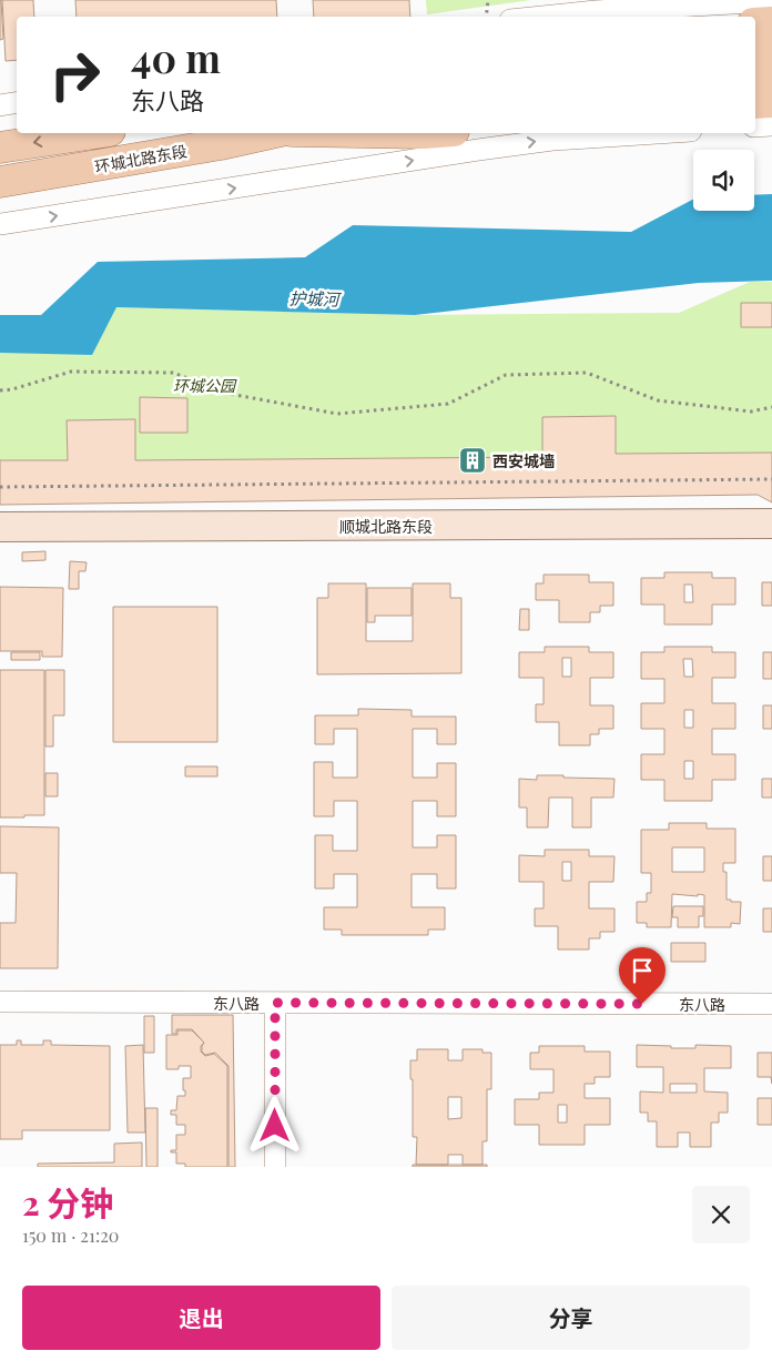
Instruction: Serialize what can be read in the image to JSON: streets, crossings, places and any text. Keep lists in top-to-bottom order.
{
  "streets": {
    "main road": ["环城北路东段"],
    "street": ["顺城北路东段", "东八路"]
  },
  "water": ["护城河"],
  "parks": ["环城公园"],
  "places": {
    "building": ["西安城墙"]
  },
  "page": {
    "turn": ["40 m", "东八路"],
    "heading": ["2 分钟", "150 m · 21:20"],
    "buttons": ["退出", "分享"]
  }
}
